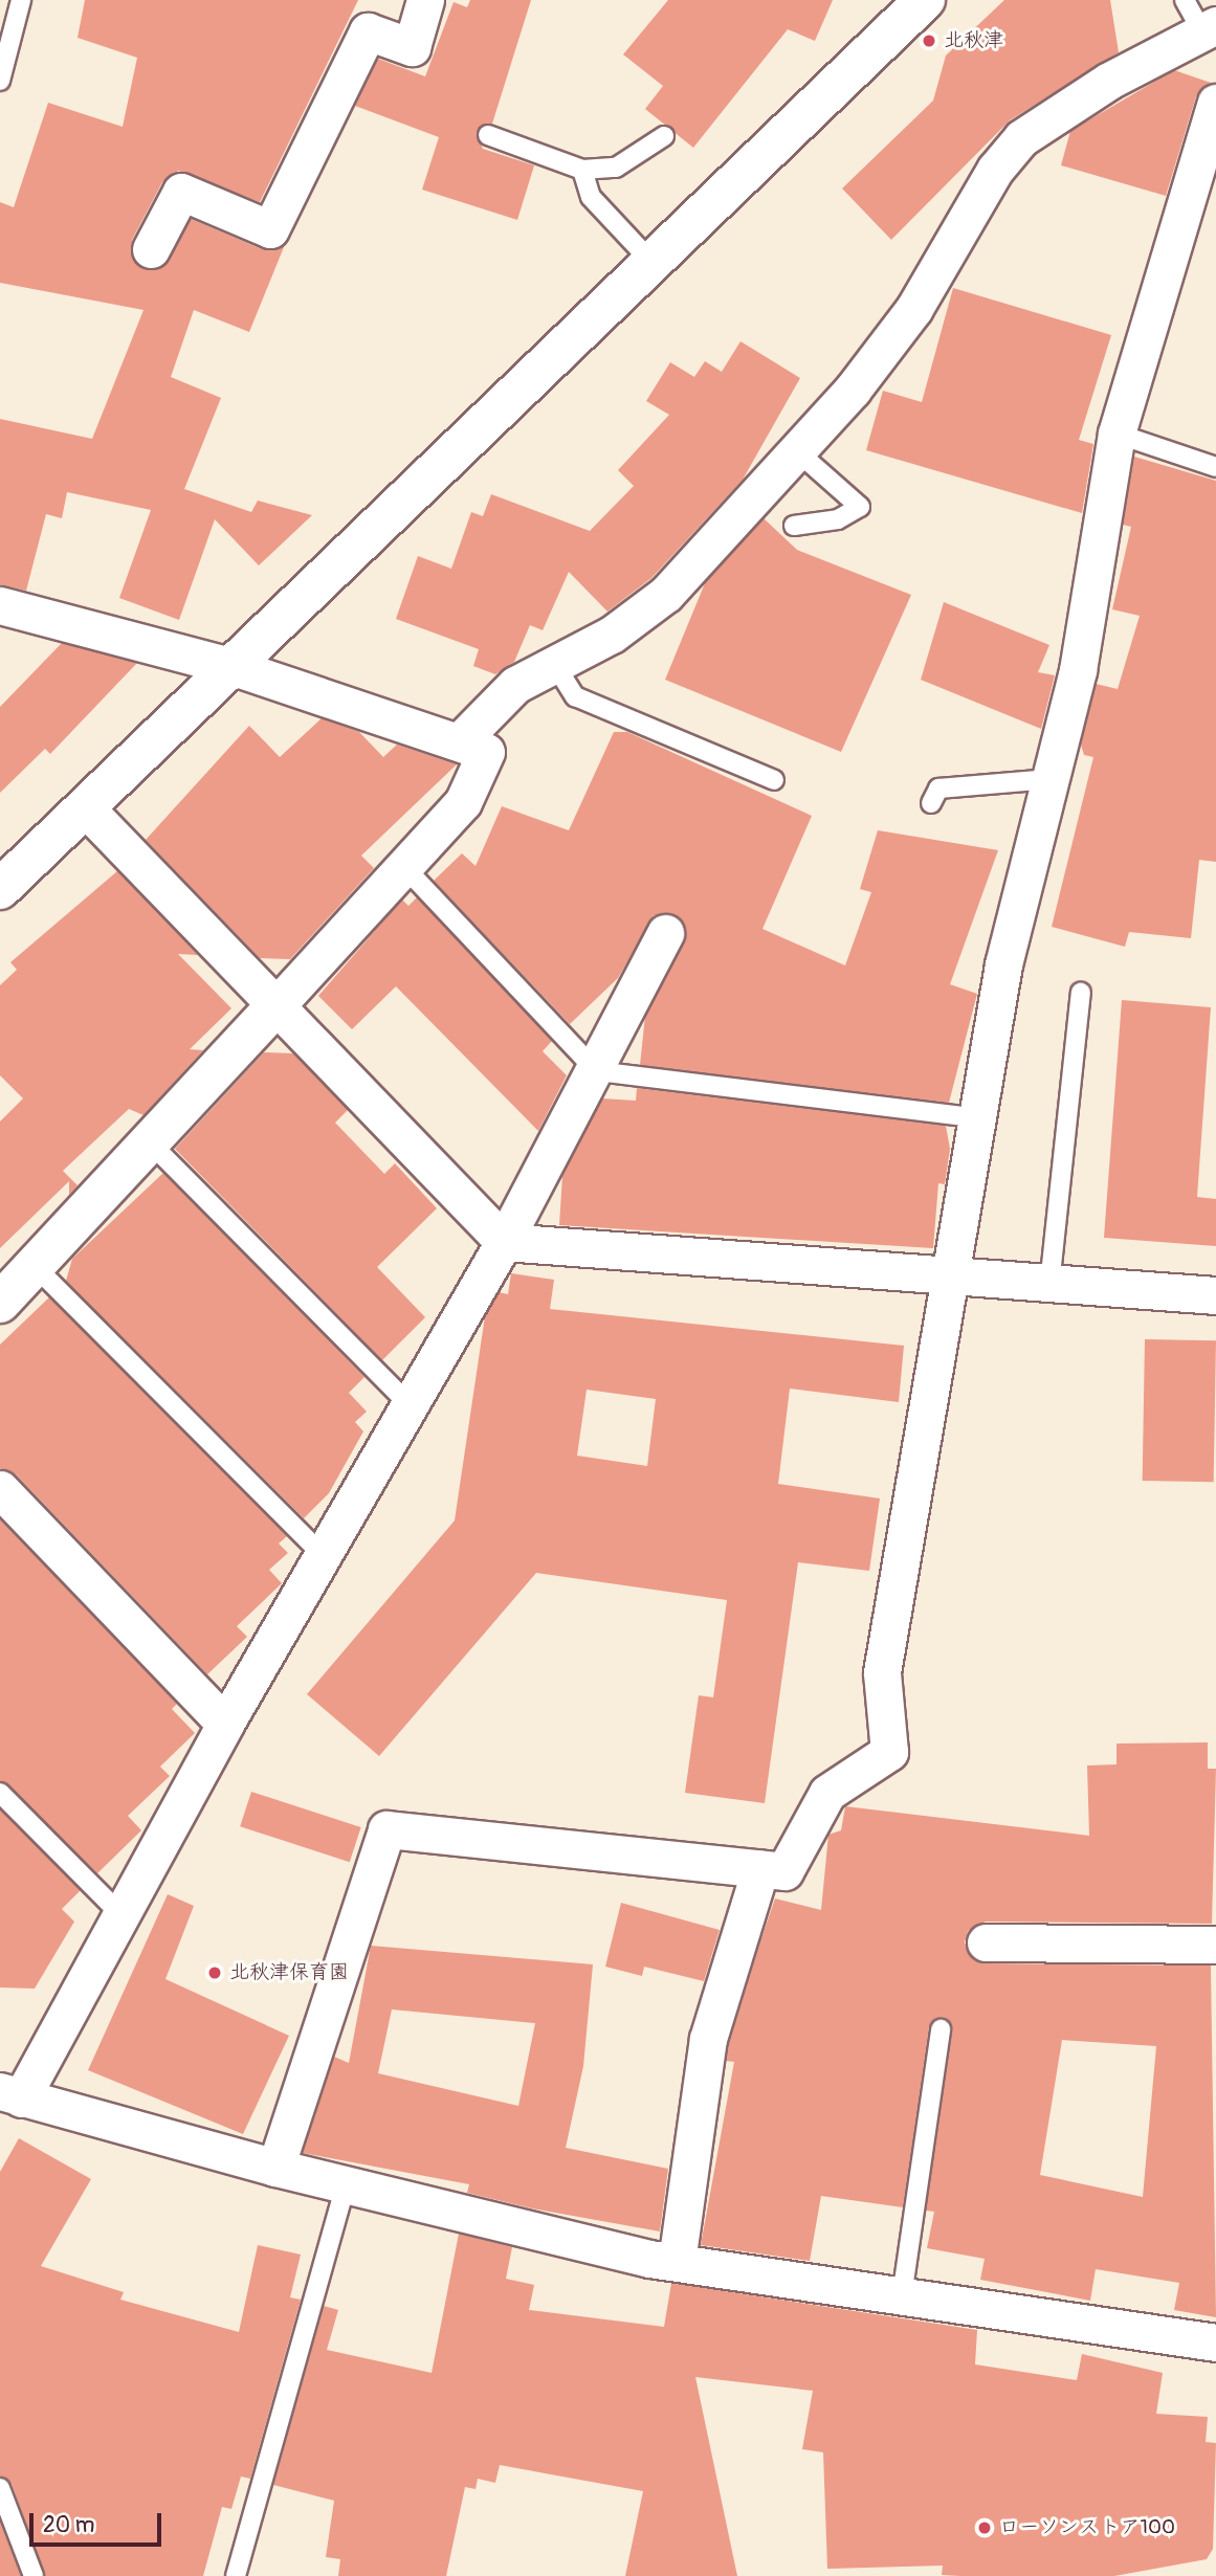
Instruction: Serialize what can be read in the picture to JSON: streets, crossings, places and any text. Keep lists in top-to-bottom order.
{
  "places": ["北秋津", "北秋津保育園", "ローソンストア100"],
  "scale_bar": "20 m"
}
